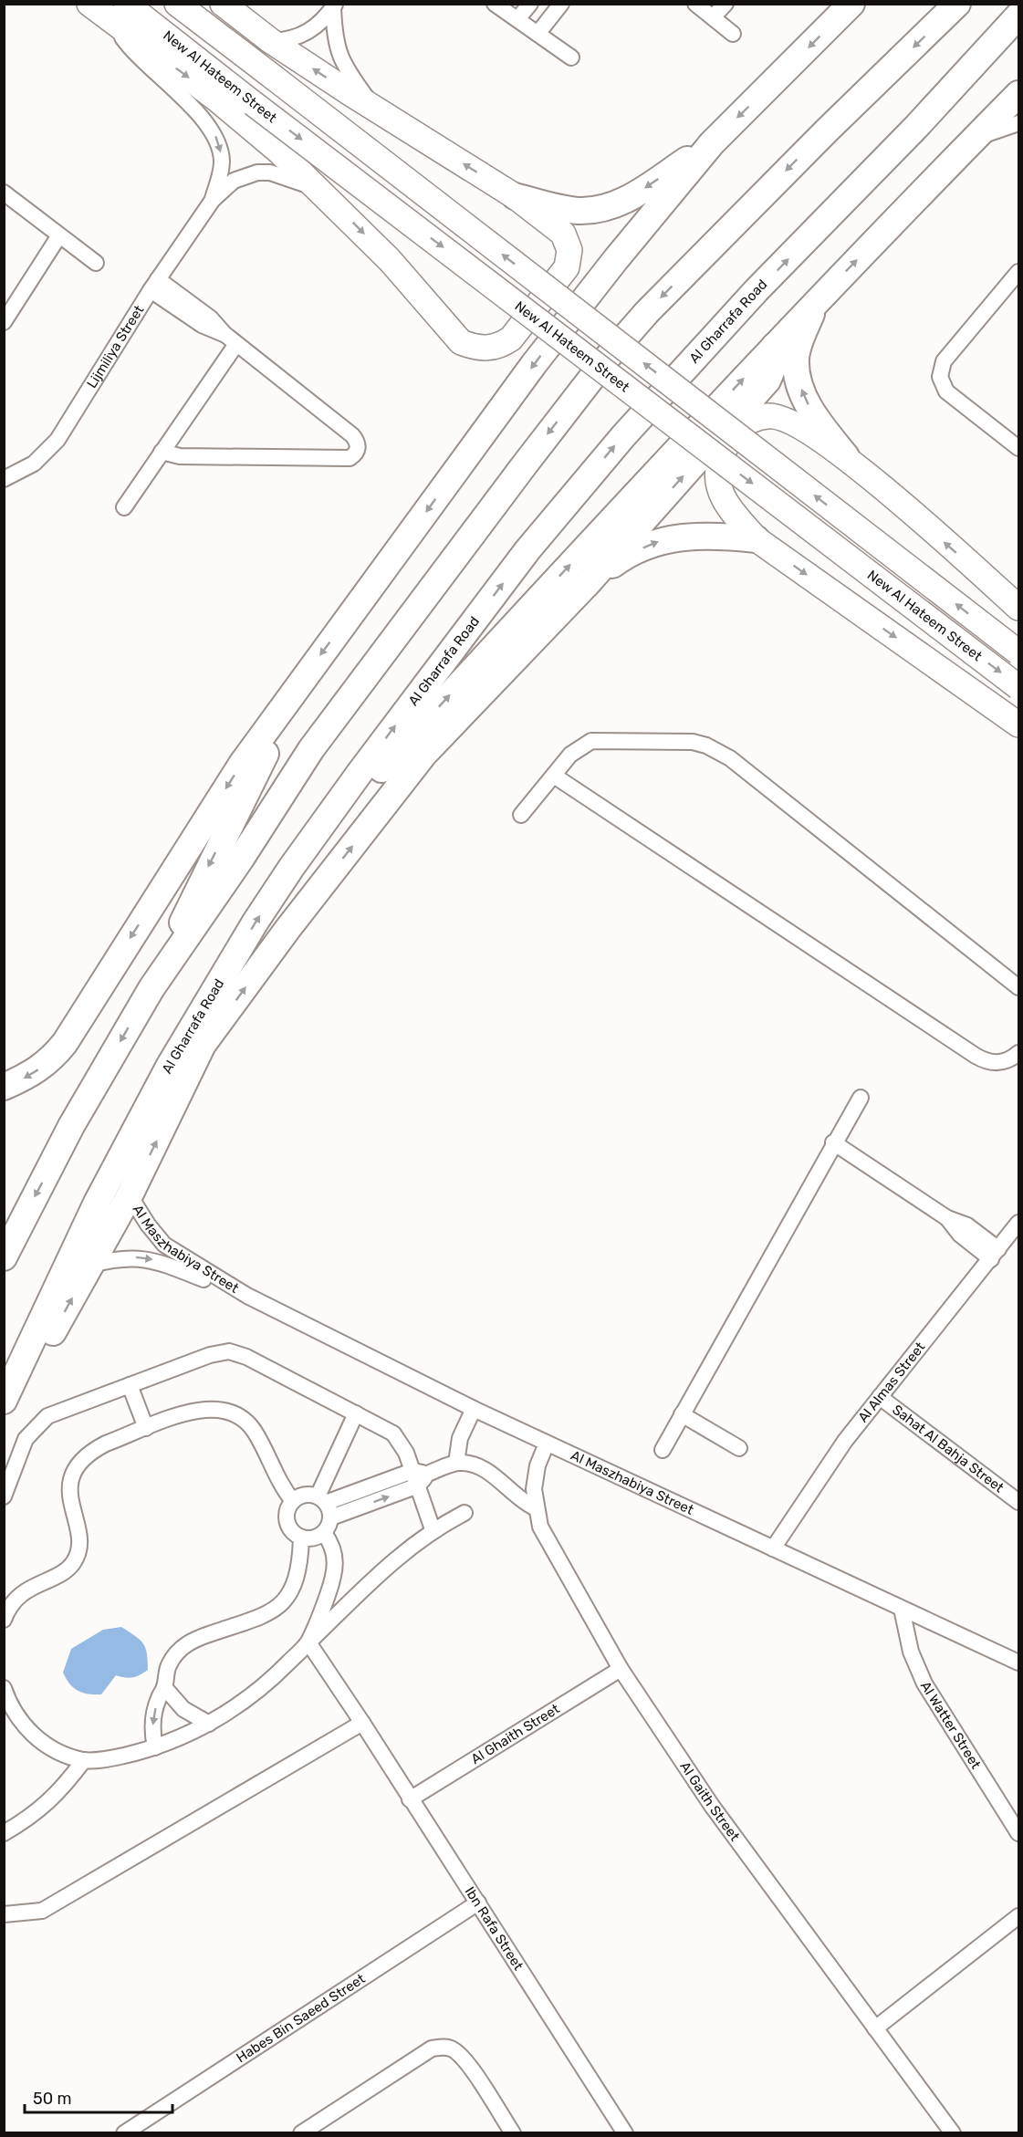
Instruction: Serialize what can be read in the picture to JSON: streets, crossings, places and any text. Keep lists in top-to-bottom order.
{
  "streets": {
    "highway": ["Al Gharrafa Road"],
    "main road": ["New Al Hateem Street"],
    "street": [
      "Lijmiliya Street",
      "Al Maszhabiya Street",
      "Al Almas Street",
      "Sahat Al Bahja Street",
      "Al Watter Street",
      "Al Ghaith Street",
      "Al Gaith Street",
      "Ibn Rafa Street",
      "Habes Bin Saeed Street"
    ]
  },
  "crossings": [
    ["New Al Hateem Street", "Lijmiliya Street"],
    ["Al Maszhabiya Street", "Al Almas Street"],
    ["Al Maszhabiya Street", "Al Watter Street"],
    ["Al Maszhabiya Street", "Al Gaith Street"],
    ["Al Almas Street", "Sahat Al Bahja Street"],
    ["Al Ghaith Street", "Al Gaith Street"],
    ["Al Ghaith Street", "Ibn Rafa Street"],
    ["Ibn Rafa Street", "Habes Bin Saeed Street"]
  ],
  "scale_bar": "50 m"
}
